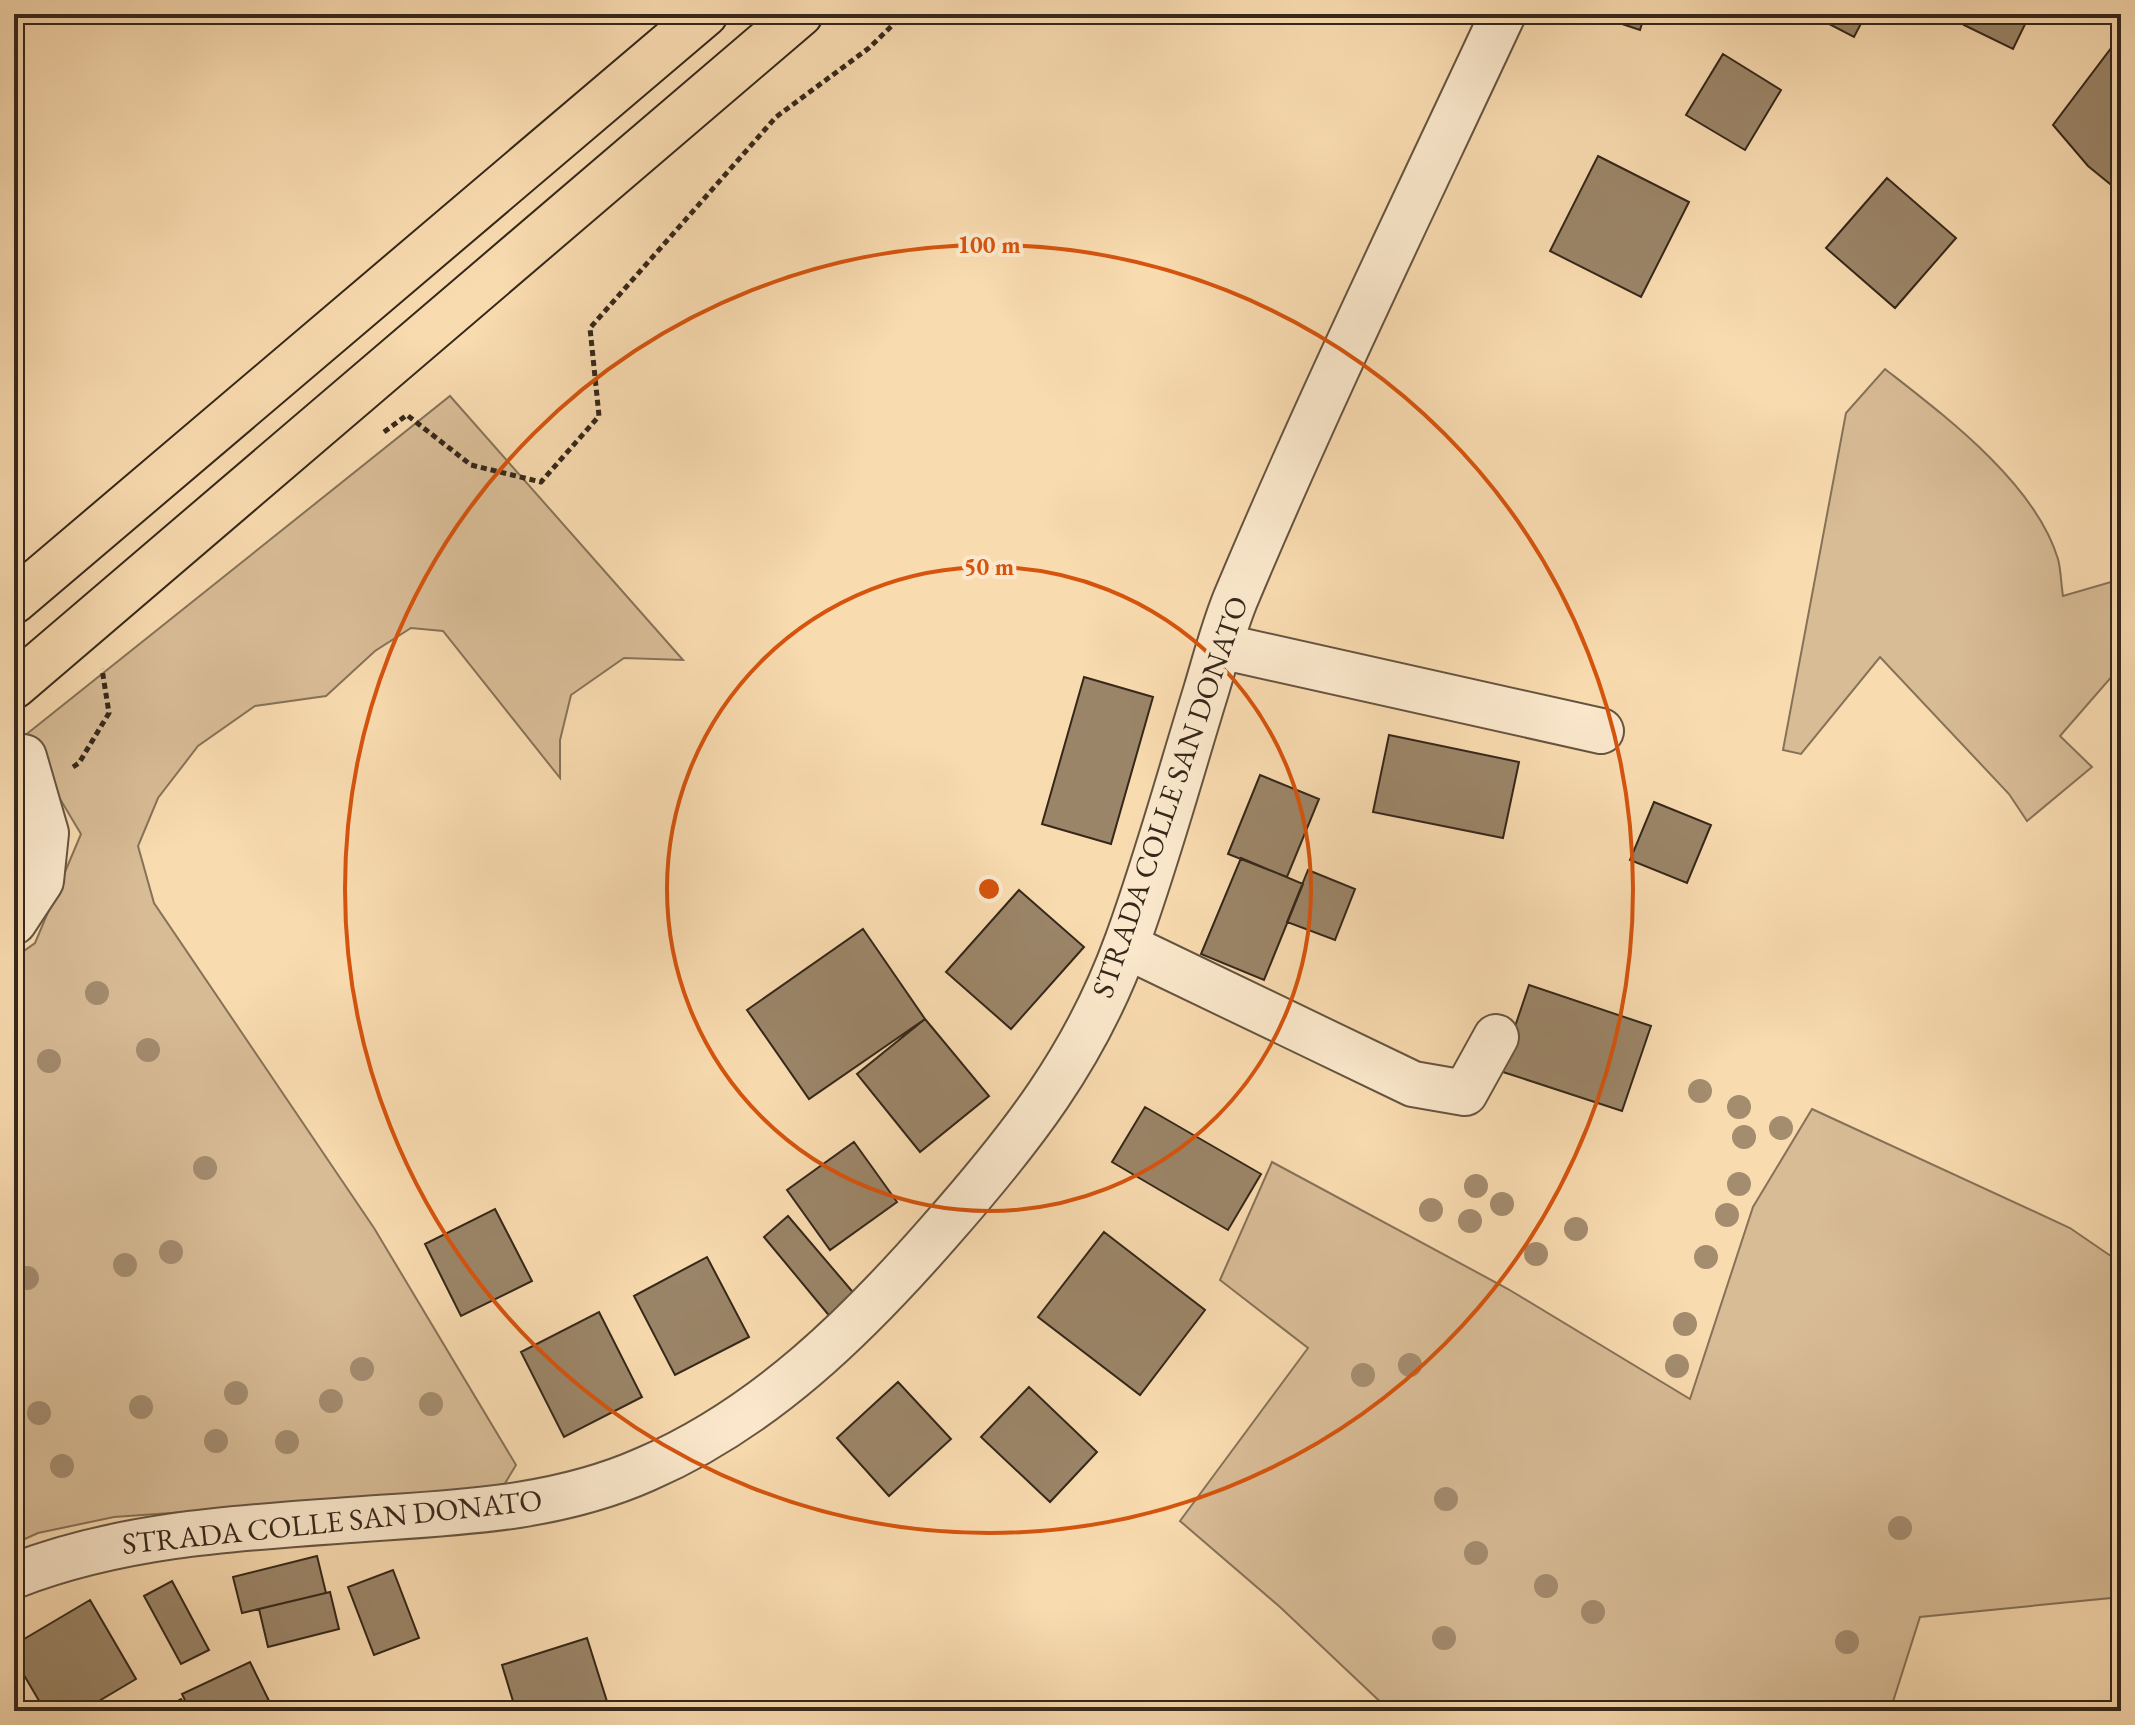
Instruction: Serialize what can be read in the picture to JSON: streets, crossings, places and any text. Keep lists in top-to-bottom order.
{
  "streets": {
    "street": ["STRADA COLLE SAN DONATO"]
  },
  "rings": ["100 m", "50 m"]
}
